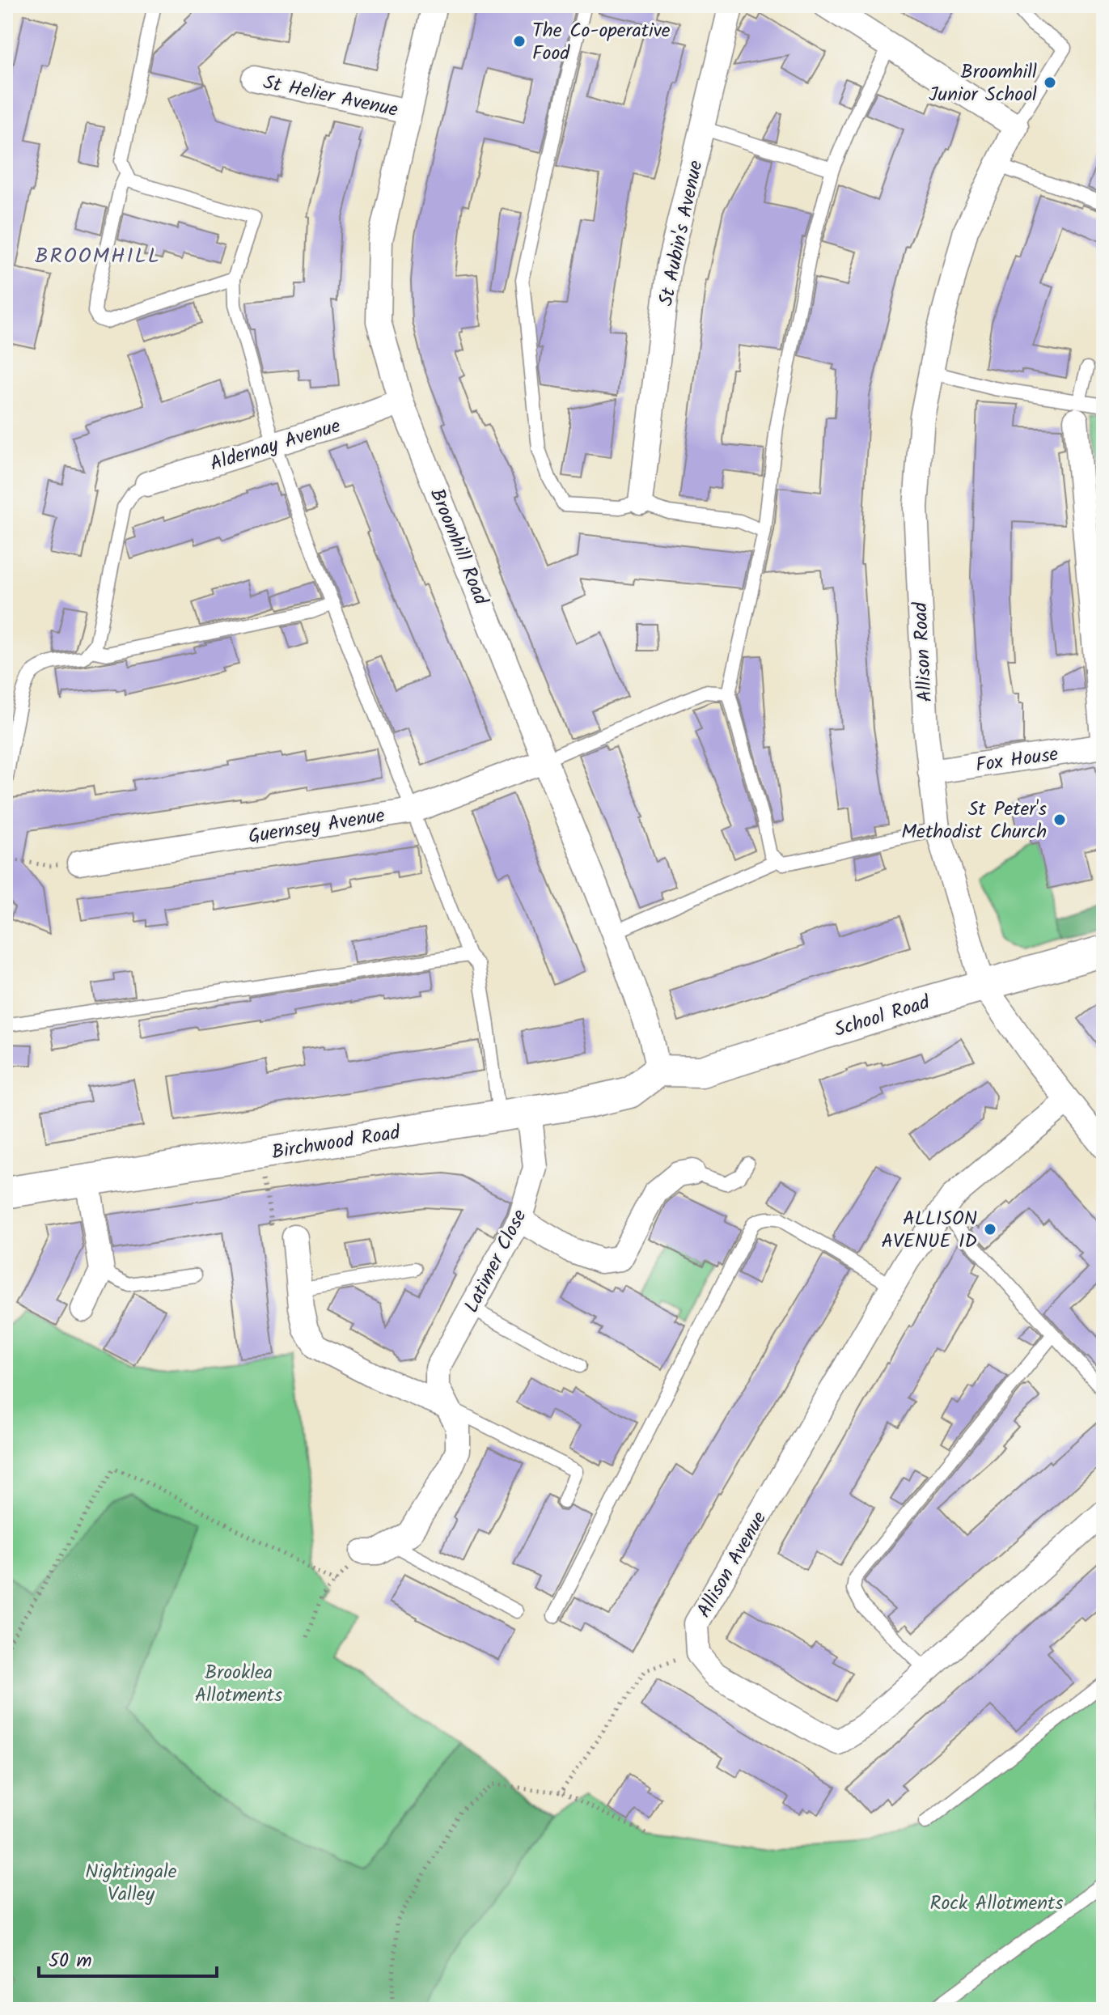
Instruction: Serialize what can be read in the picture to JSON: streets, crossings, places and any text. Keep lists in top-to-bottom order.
{
  "streets": {
    "street": [
      "St Helier Avenue",
      "St Aubin's Avenue",
      "Aldernay Avenue",
      "Broomhill Road",
      "Allison Road",
      "Fox House",
      "Guernsey Avenue",
      "School Road",
      "Birchwood Road",
      "Latimer Close",
      "Allison Avenue"
    ]
  },
  "crossings": [
    ["St Helier Avenue", "Broomhill Road"],
    ["Aldernay Avenue", "Broomhill Road"],
    ["Broomhill Road", "Guernsey Avenue"],
    ["Broomhill Road", "School Road"],
    ["Broomhill Road", "Birchwood Road"],
    ["Allison Road", "Fox House"],
    ["Allison Road", "School Road"],
    ["Allison Road", "Allison Avenue"],
    ["School Road", "Birchwood Road"],
    ["Birchwood Road", "Latimer Close"]
  ],
  "districts": ["BROOMHILL"],
  "parks": ["Brooklea Allotments", "Nightingale Valley", "Rock Allotments"],
  "places": [
    "The Co-operative Food",
    "Broomhill Junior School",
    "St Peter's Methodist Church",
    "ALLISON AVENUE ID"
  ],
  "scale_bar": "50 m"
}
